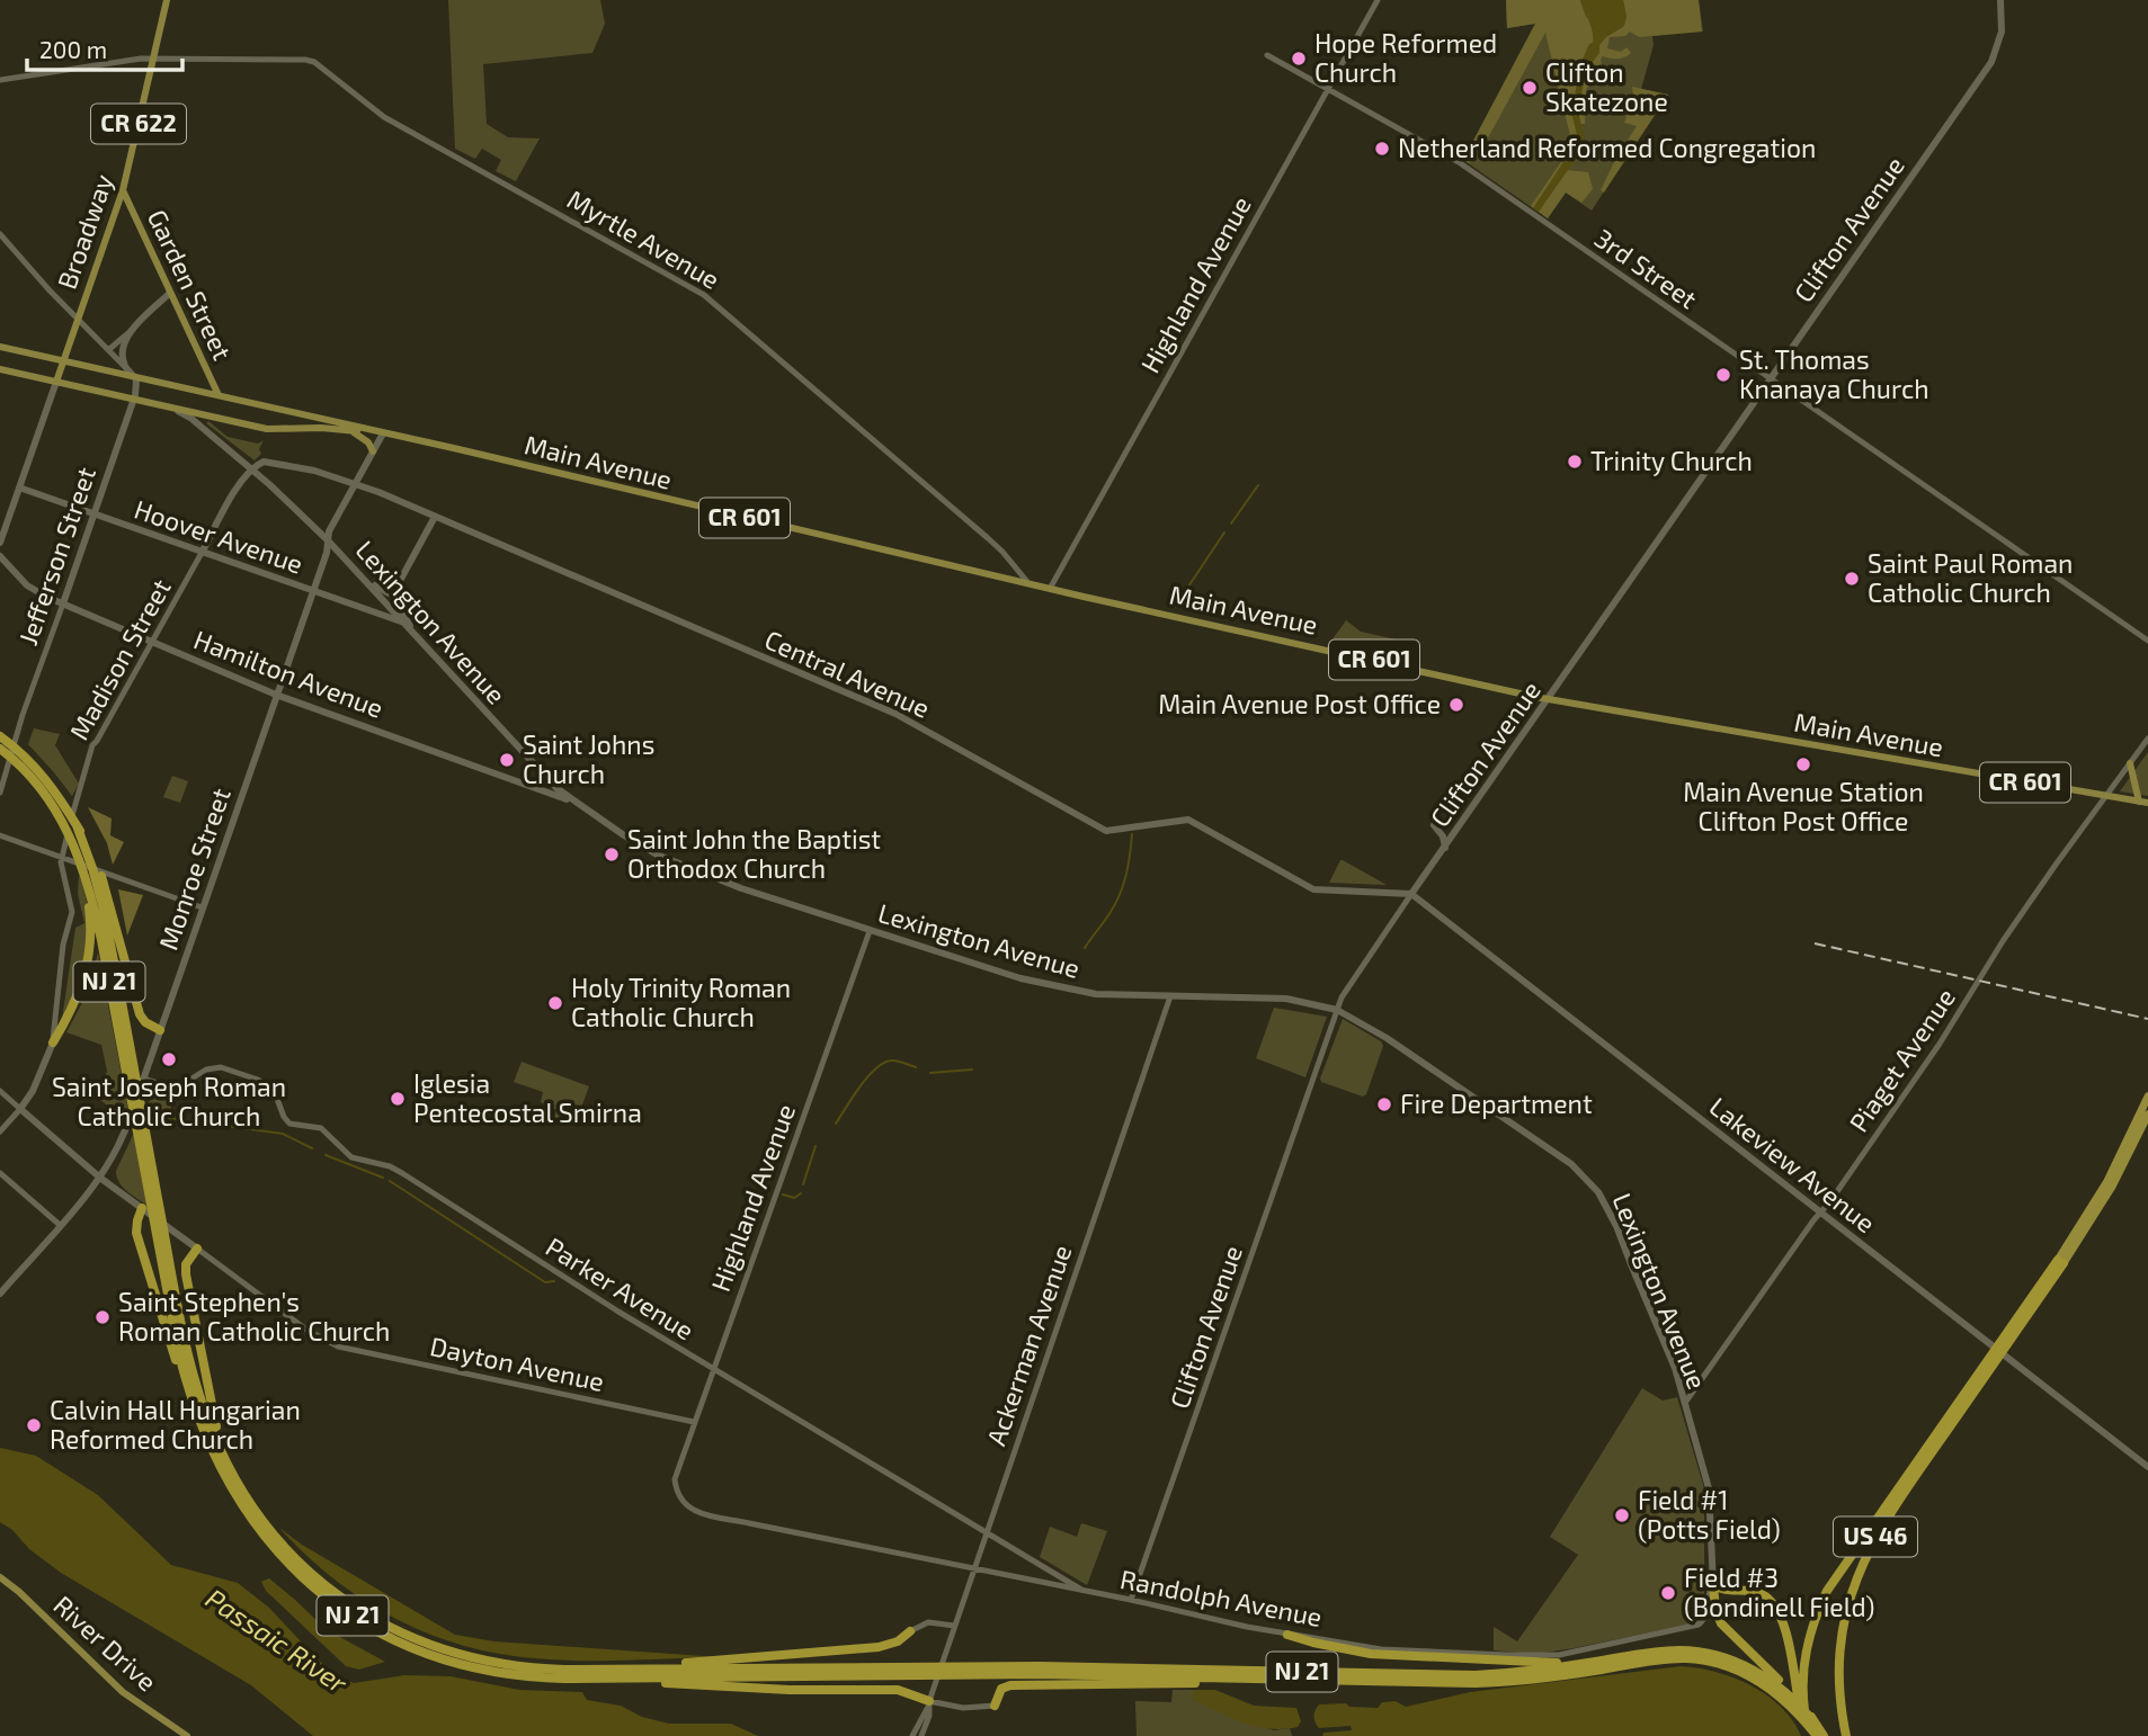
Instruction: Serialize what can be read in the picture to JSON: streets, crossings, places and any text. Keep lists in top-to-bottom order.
{
  "streets": {
    "highway": ["NJ 21", "US 46"],
    "main road": [
      "CR 622",
      "Clifton Avenue",
      "Broadway",
      "Garden Street",
      "Main Avenue",
      "CR 601",
      "Hoover Avenue",
      "Jefferson Street",
      "Lexington Avenue",
      "Madison Street",
      "Hamilton Avenue",
      "Central Avenue",
      "Monroe Street",
      "Lakeview Avenue",
      "Dayton Avenue",
      "River Drive"
    ],
    "street": [
      "Myrtle Avenue",
      "3rd Street",
      "Highland Avenue",
      "Piaget Avenue",
      "Parker Avenue",
      "Ackerman Avenue",
      "Randolph Avenue"
    ]
  },
  "crossings": [
    ["Clifton Avenue", "3rd Street"],
    ["Clifton Avenue", "Main Avenue"],
    ["Clifton Avenue", "Lexington Avenue"],
    ["Clifton Avenue", "Central Avenue"],
    ["Clifton Avenue", "Lakeview Avenue"],
    ["Clifton Avenue", "Randolph Avenue"],
    ["Broadway", "Myrtle Avenue"],
    ["Broadway", "Garden Street"],
    ["Broadway", "Main Avenue"],
    ["Myrtle Avenue", "Main Avenue"],
    ["3rd Street", "Highland Avenue"],
    ["Garden Street", "Main Avenue"],
    ["Highland Avenue", "Main Avenue"],
    ["Highland Avenue", "Lexington Avenue"],
    ["Highland Avenue", "Parker Avenue"],
    ["Highland Avenue", "Dayton Avenue"],
    ["Highland Avenue", "Randolph Avenue"],
    ["Main Avenue", "Jefferson Street"],
    ["Main Avenue", "Lexington Avenue"],
    ["Main Avenue", "Monroe Street"],
    ["Main Avenue", "Piaget Avenue"],
    ["Hoover Avenue", "Jefferson Street"],
    ["Hoover Avenue", "Lexington Avenue"],
    ["Hoover Avenue", "Madison Street"],
    ["Hoover Avenue", "Monroe Street"],
    ["Jefferson Street", "Hamilton Avenue"],
    ["Lexington Avenue", "Madison Street"],
    ["Lexington Avenue", "Hamilton Avenue"],
    ["Lexington Avenue", "Central Avenue"],
    ["Lexington Avenue", "Monroe Street"],
    ["Lexington Avenue", "Piaget Avenue"],
    ["Lexington Avenue", "Ackerman Avenue"],
    ["Lexington Avenue", "Randolph Avenue"],
    ["Madison Street", "Hamilton Avenue"],
    ["Madison Street", "Central Avenue"],
    ["Madison Street", "Dayton Avenue"],
    ["Hamilton Avenue", "Monroe Street"],
    ["Central Avenue", "Monroe Street"],
    ["Central Avenue", "Lakeview Avenue"],
    ["Monroe Street", "NJ 21"],
    ["Monroe Street", "Parker Avenue"],
    ["Monroe Street", "Dayton Avenue"],
    ["NJ 21", "Parker Avenue"],
    ["NJ 21", "Dayton Avenue"],
    ["NJ 21", "US 46"],
    ["Piaget Avenue", "Lakeview Avenue"],
    ["Parker Avenue", "Ackerman Avenue"],
    ["Parker Avenue", "Randolph Avenue"],
    ["Ackerman Avenue", "Randolph Avenue"]
  ],
  "water": ["Passaic River"],
  "places": [
    "Hope Reformed Church",
    "Clifton Skatezone",
    "Netherland Reformed Congregation",
    "St. Thomas Knanaya Church",
    "Trinity Church",
    "Saint Paul Roman Catholic Church",
    "Main Avenue Post Office",
    "Saint Johns Church",
    "Main Avenue Station Clifton Post Office",
    "Saint John the Baptist Orthodox Church",
    "Holy Trinity Roman Catholic Church",
    "Saint Joseph Roman Catholic Church",
    "Iglesia Pentecostal Smirna",
    "Fire Department",
    "Saint Stephen's Roman Catholic Church",
    "Calvin Hall Hungarian Reformed Church",
    "Field #1 (Potts Field)",
    "Field #3 (Bondinell Field)"
  ],
  "scale_bar": "200 m"
}
